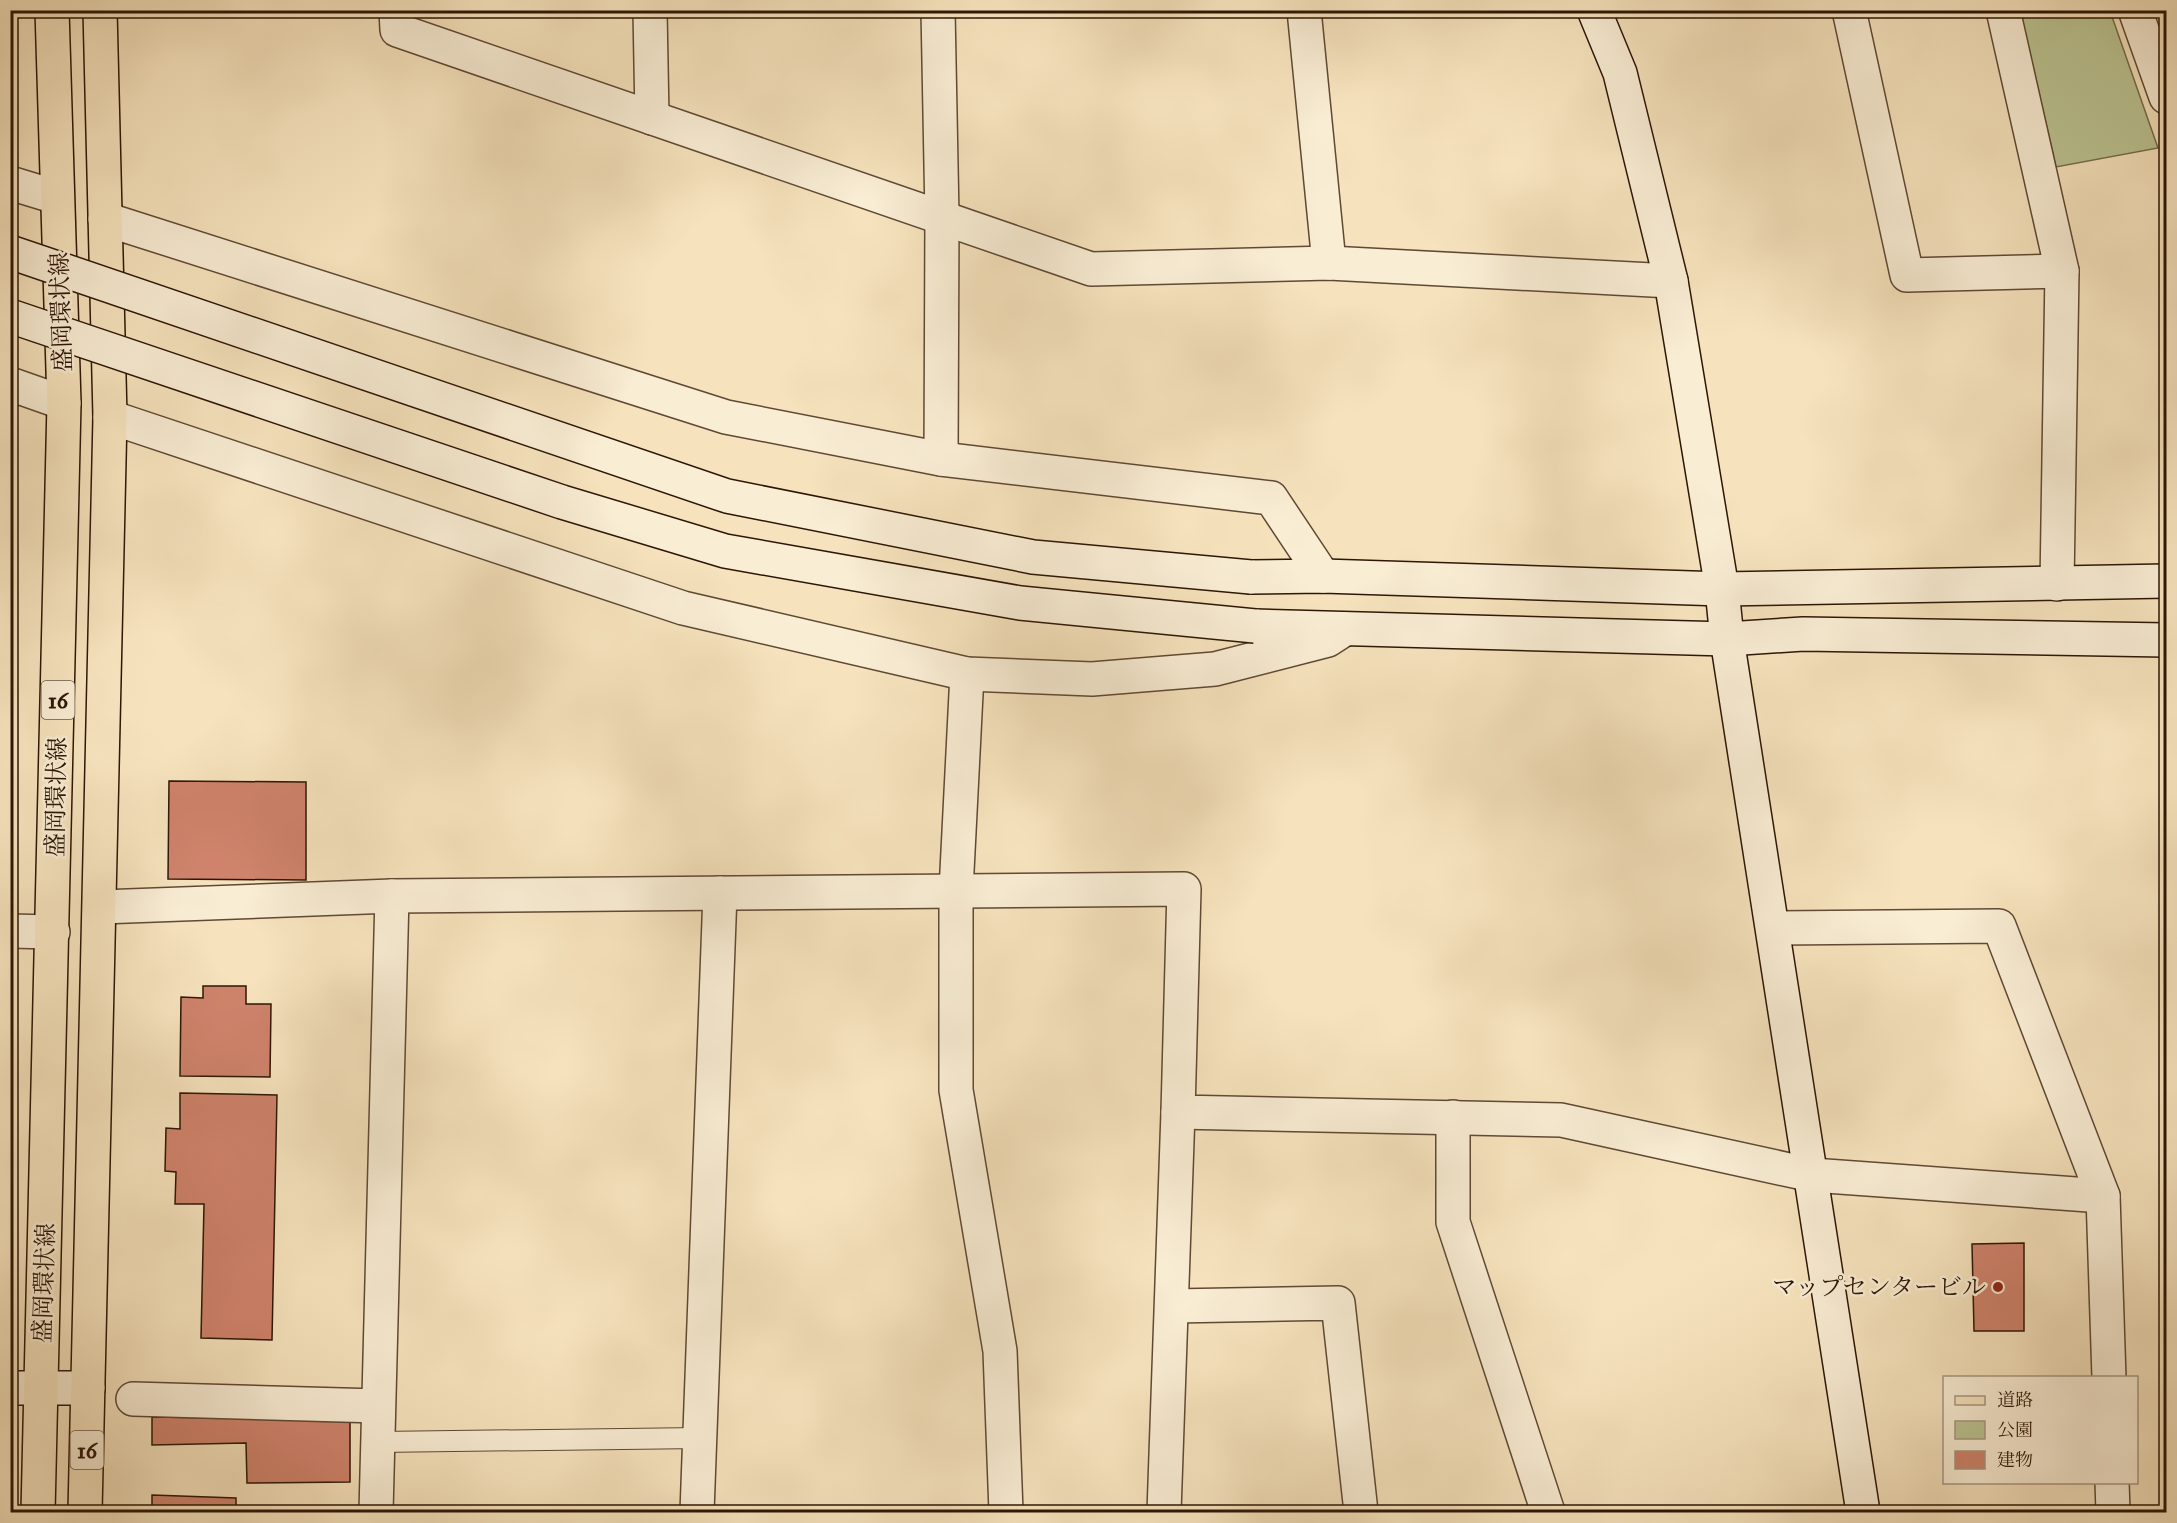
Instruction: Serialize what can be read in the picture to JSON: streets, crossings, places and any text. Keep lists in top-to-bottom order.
{
  "streets": {
    "main road": ["盛岡環状線", "16"]
  },
  "places": ["マップセンタービル"],
  "legend": ["道路", "公園", "建物"]
}
